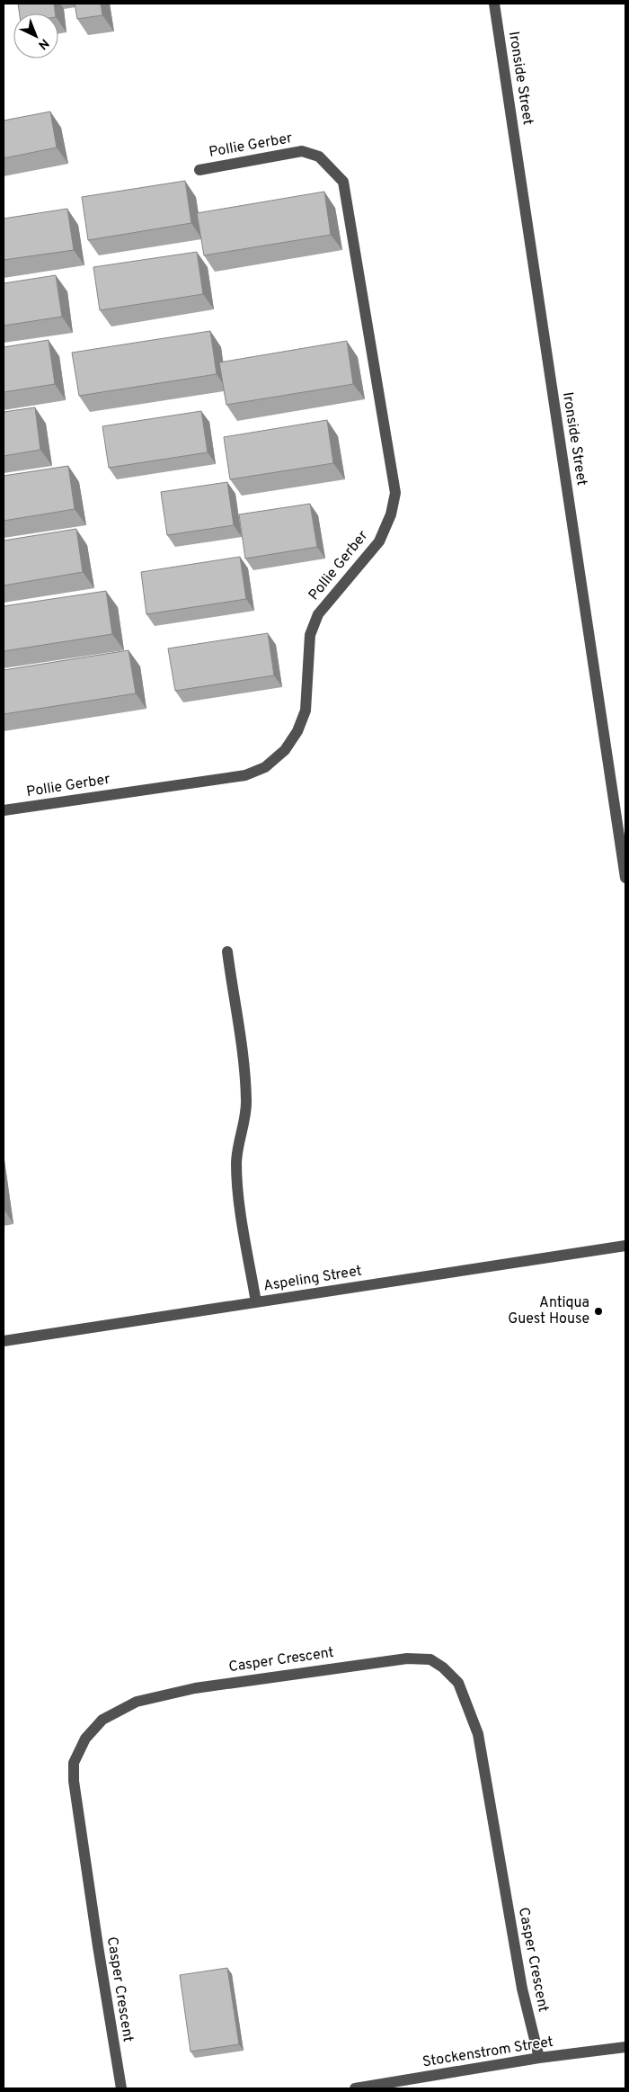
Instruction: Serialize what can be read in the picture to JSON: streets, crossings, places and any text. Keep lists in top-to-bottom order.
{
  "streets": {
    "street": [
      "Ironside Street",
      "Pollie Gerber",
      "Aspeling Street",
      "Casper Crescent",
      "Stockenstrom Street"
    ]
  },
  "crossings": [
    ["Casper Crescent", "Stockenstrom Street"]
  ],
  "places": ["Antiqua Guest House"],
  "north": "bottom right"
}
